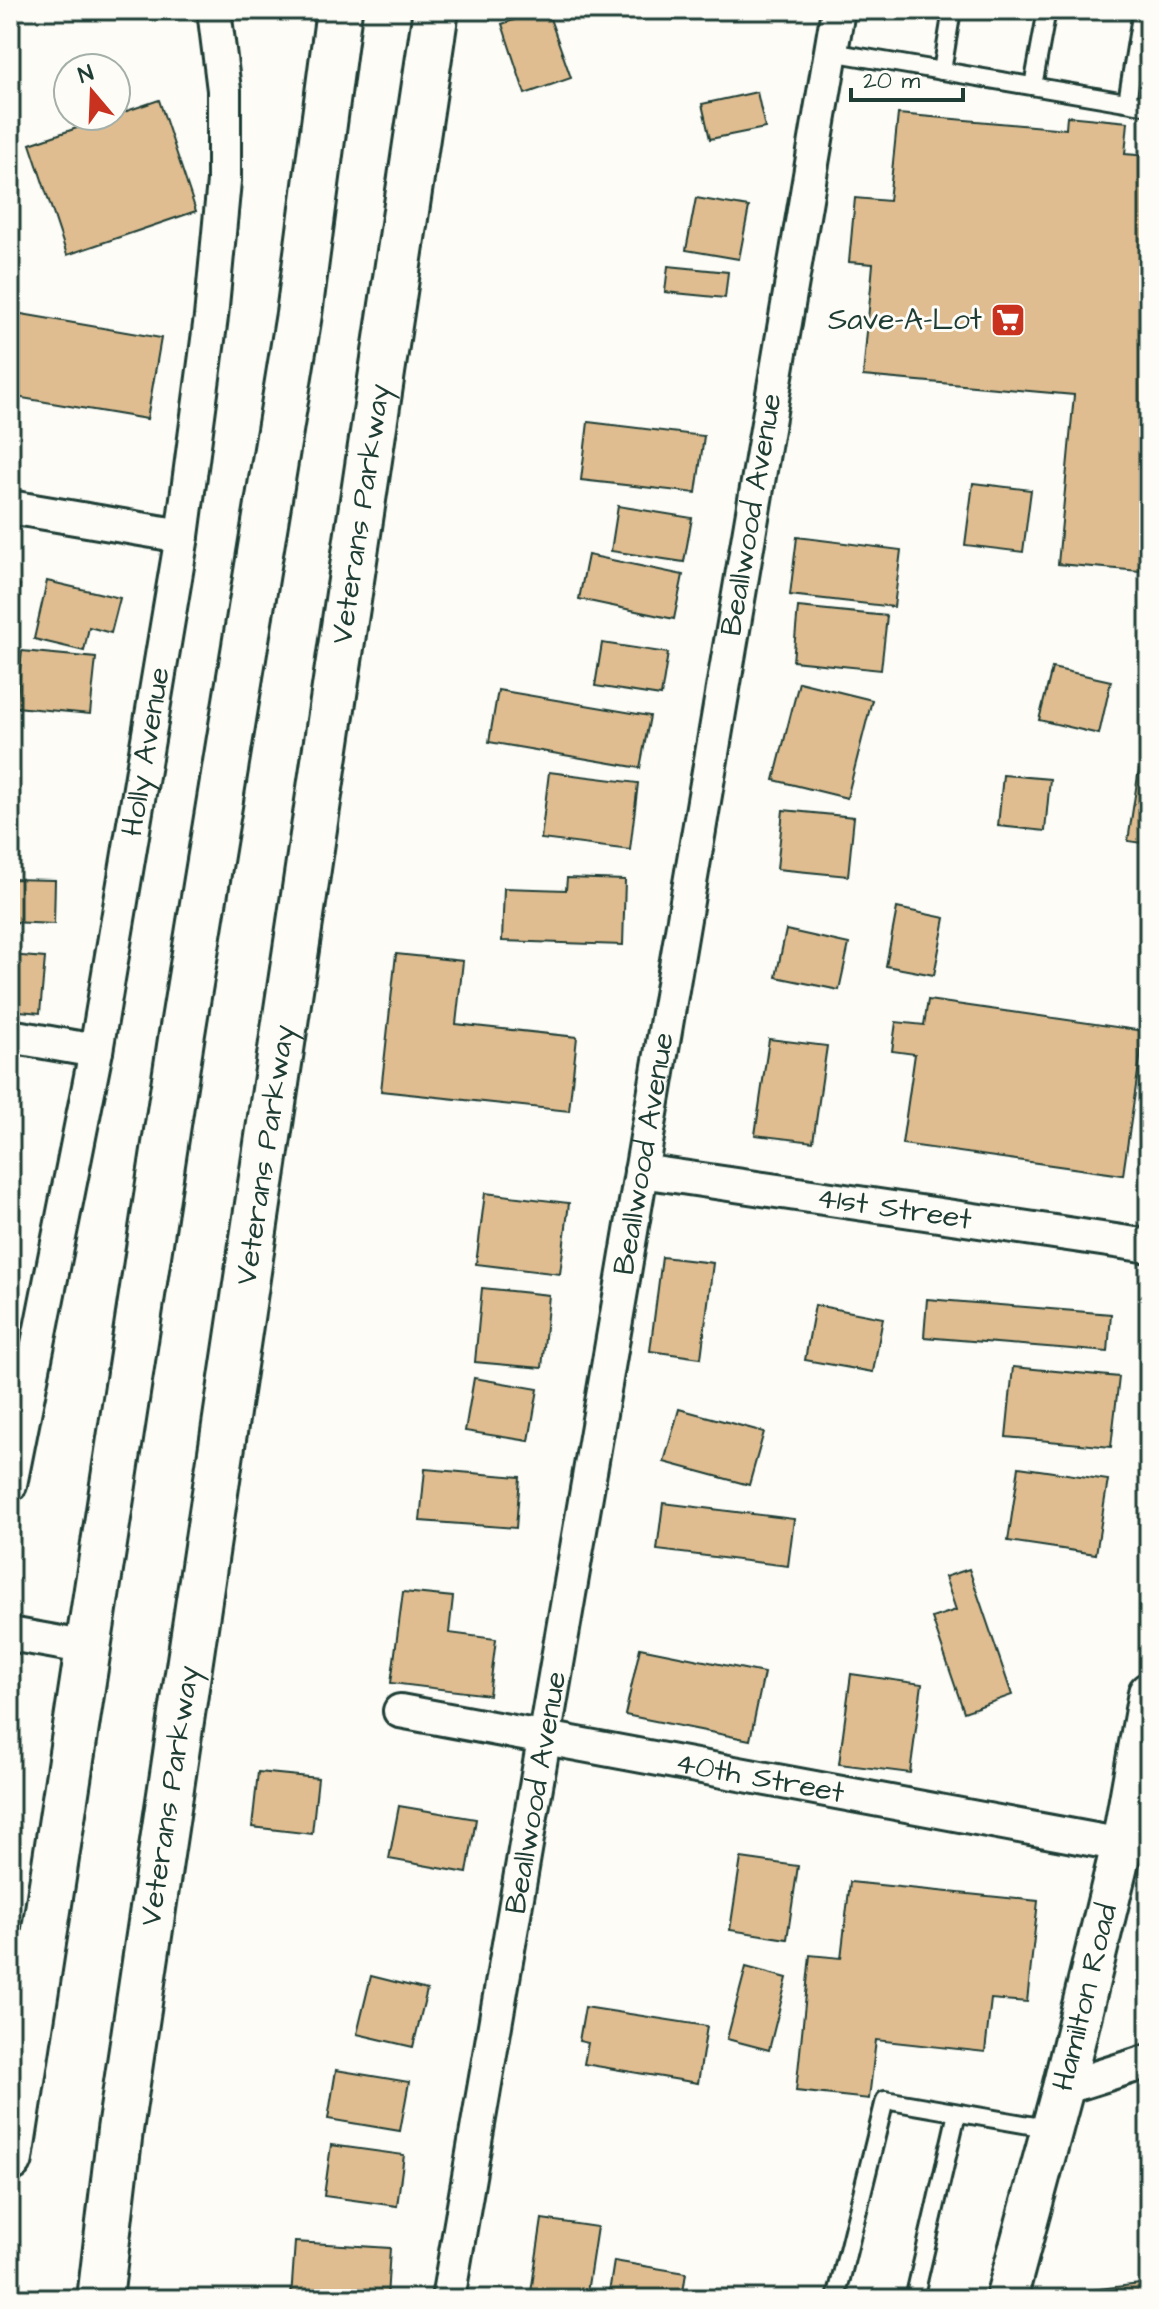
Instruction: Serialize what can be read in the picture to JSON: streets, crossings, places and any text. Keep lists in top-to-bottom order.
{
  "streets": {
    "main road": ["Veterans Parkway"],
    "street": [
      "Beallwood Avenue",
      "Holly Avenue",
      "41st Street",
      "40th Street",
      "Hamilton Road"
    ]
  },
  "crossings": [
    ["Beallwood Avenue", "41st Street"],
    ["Beallwood Avenue", "40th Street"],
    ["40th Street", "Hamilton Road"]
  ],
  "places": {
    "supermarket": ["Save-A-Lot"]
  },
  "scale_bar": "20 m",
  "north": "top"
}
